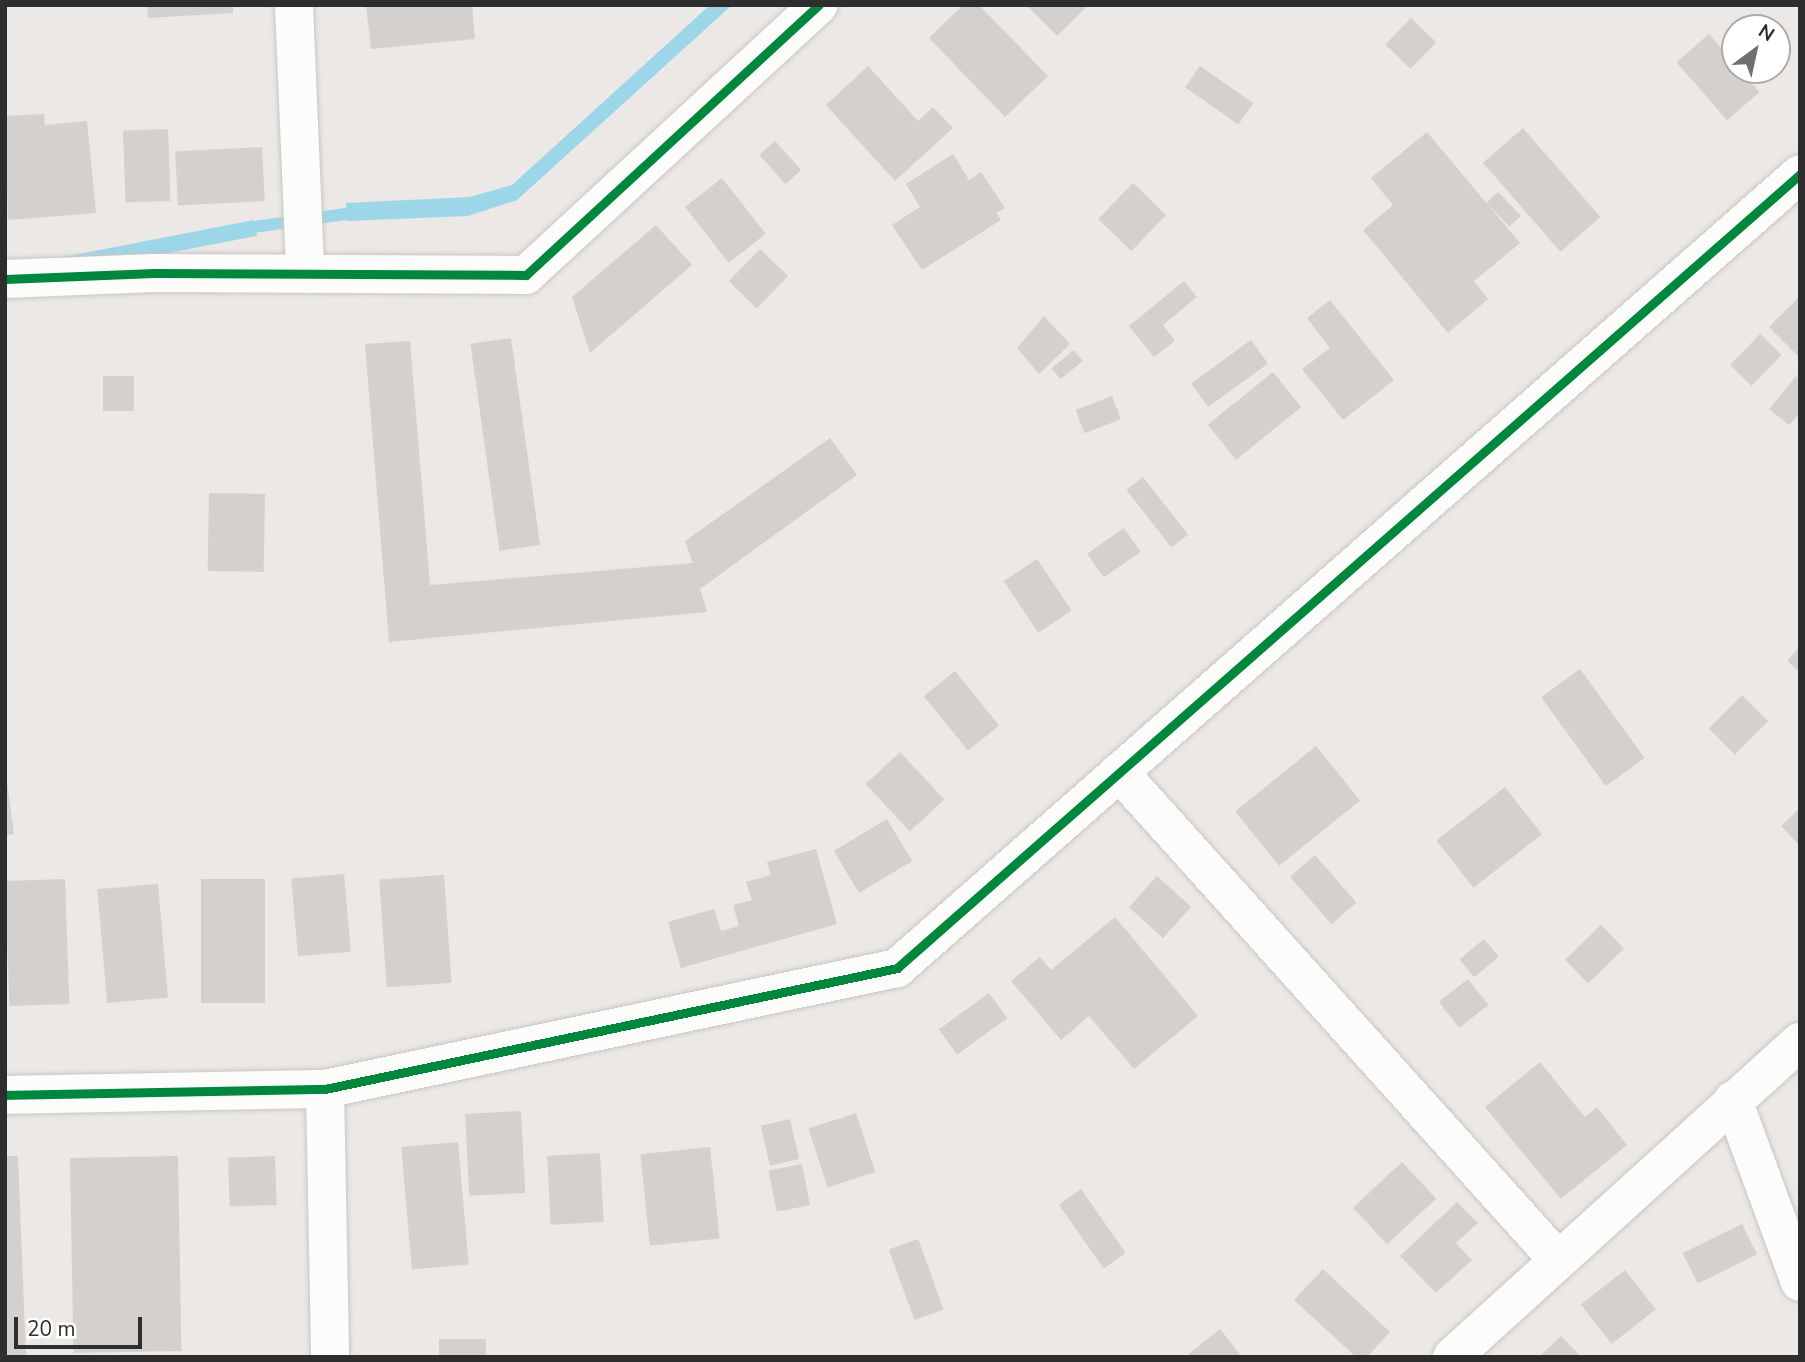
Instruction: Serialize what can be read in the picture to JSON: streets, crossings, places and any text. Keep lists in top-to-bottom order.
{
  "scale_bar": "20 m",
  "north": "top right"
}
